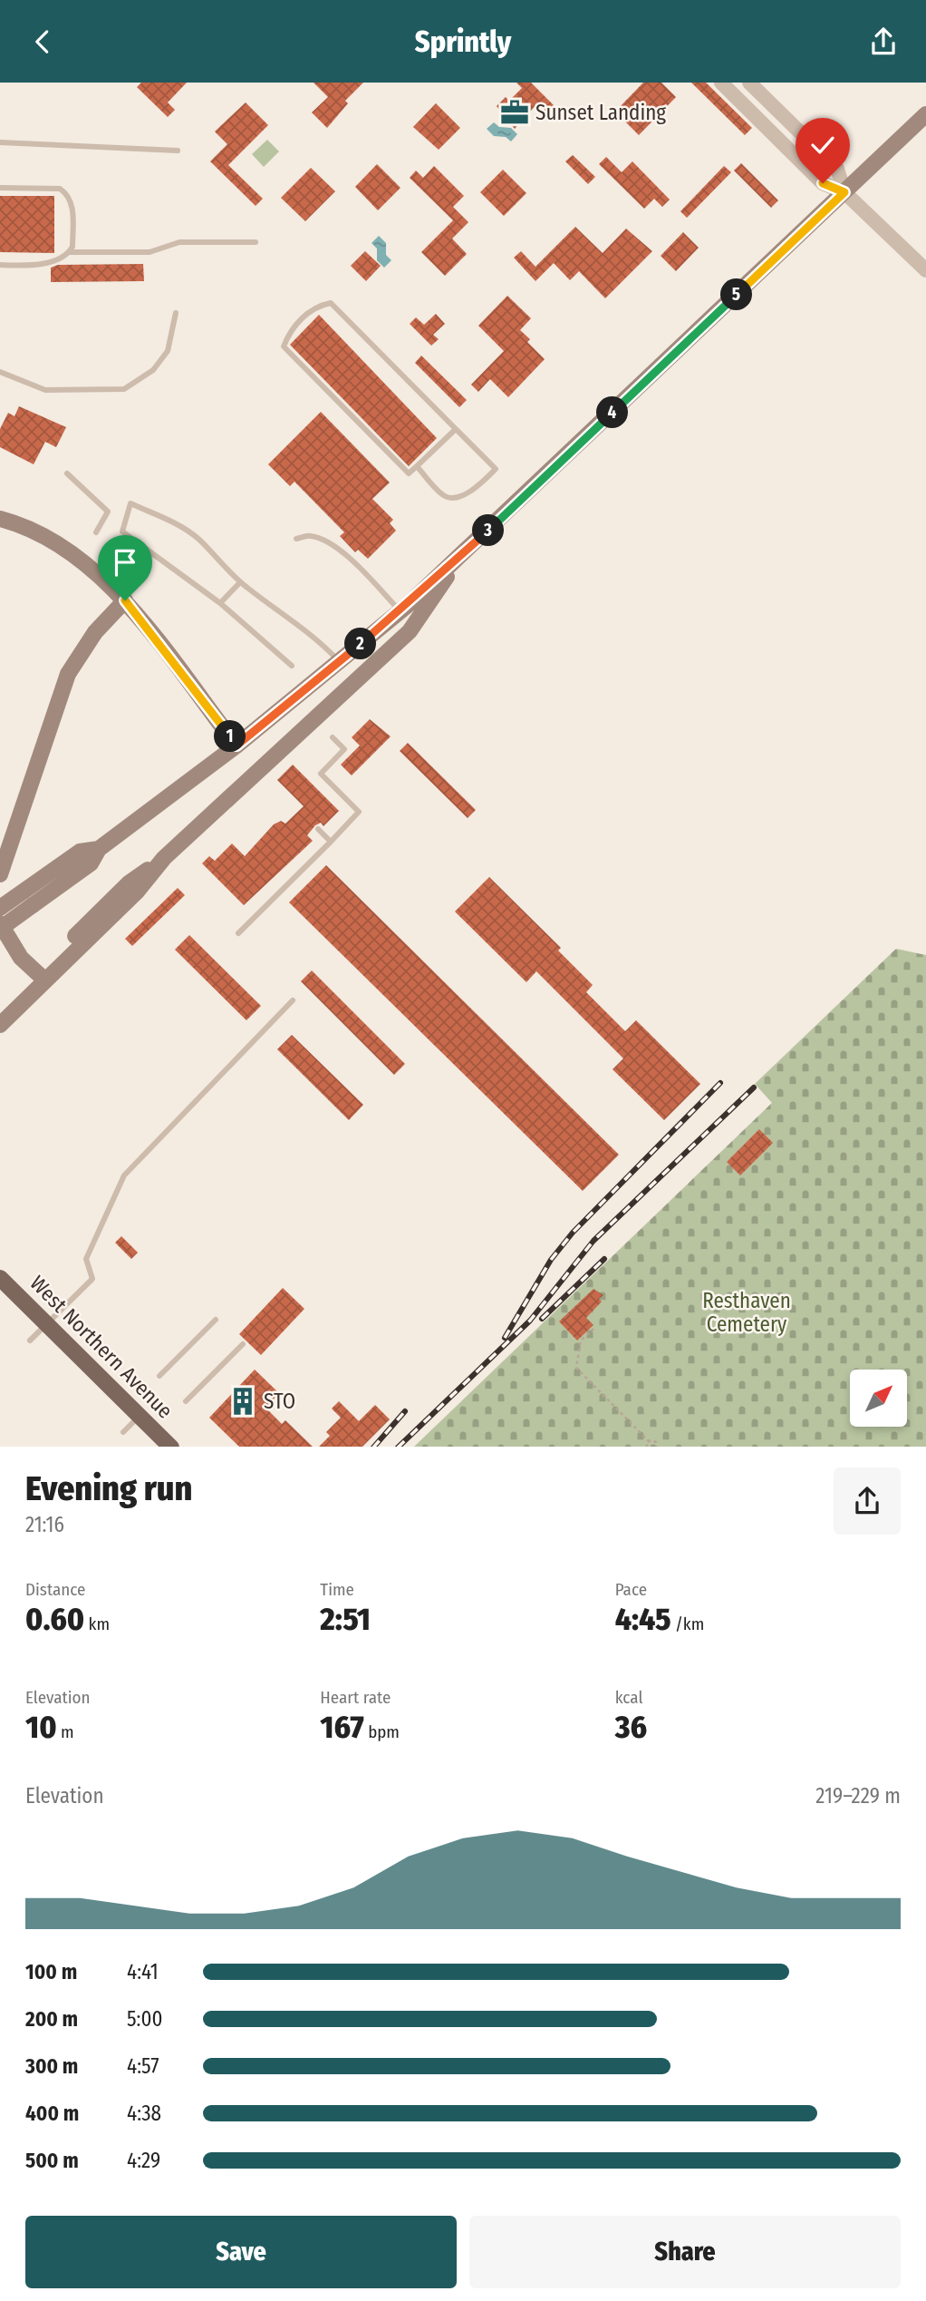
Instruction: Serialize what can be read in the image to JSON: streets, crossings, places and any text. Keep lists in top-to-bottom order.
{
  "streets": {
    "main road": ["West Northern Avenue"]
  },
  "parks": ["Resthaven Cemetery"],
  "places": {
    "office": ["Sunset Landing"],
    "building": ["STO"]
  },
  "north": "top right",
  "page": {
    "header": "Sprintly",
    "pins": [
      "5",
      "4",
      "3",
      "2",
      "1"
    ],
    "heading": ["Evening run", "21:16"],
    "stats": [
      ["Distance", "0.60 km"],
      ["Time", "2:51"],
      ["Pace", "4:45 /km"],
      ["Elevation", "10 m"],
      ["Heart rate", "167 bpm"],
      ["kcal", "36"]
    ],
    "chart": ["Elevation", "219–229 m"],
    "list": [
      {
        "name": "100 m",
        "note": "4:41"
      },
      {
        "name": "200 m",
        "note": "5:00"
      },
      {
        "name": "300 m",
        "note": "4:57"
      },
      {
        "name": "400 m",
        "note": "4:38"
      },
      {
        "name": "500 m",
        "note": "4:29"
      }
    ],
    "buttons": ["Save", "Share"]
  }
}
